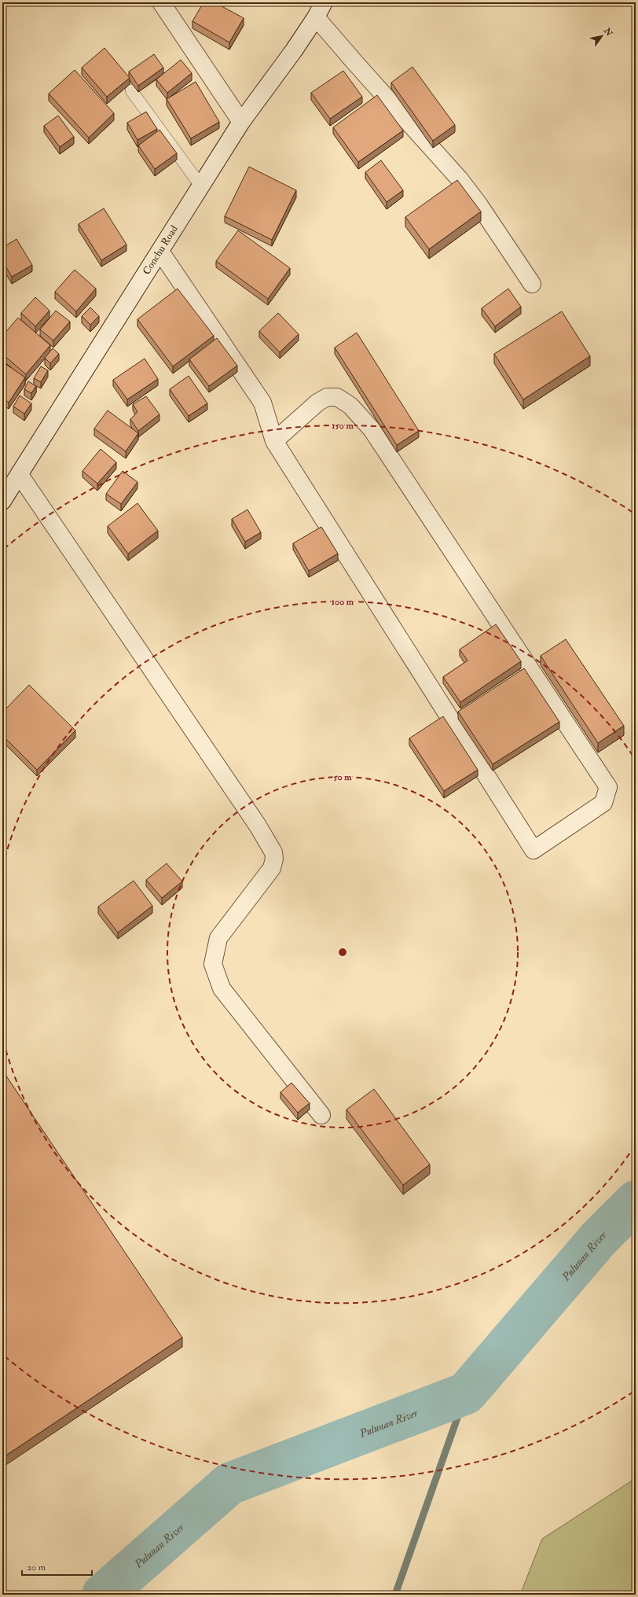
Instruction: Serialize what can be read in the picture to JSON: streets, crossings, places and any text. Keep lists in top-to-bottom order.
{
  "streets": {
    "street": ["Conchu Road"]
  },
  "water": ["Pulunan River"],
  "scale_bar": "20 m",
  "north": "top right",
  "rings": ["150 m", "100 m", "50 m"]
}
